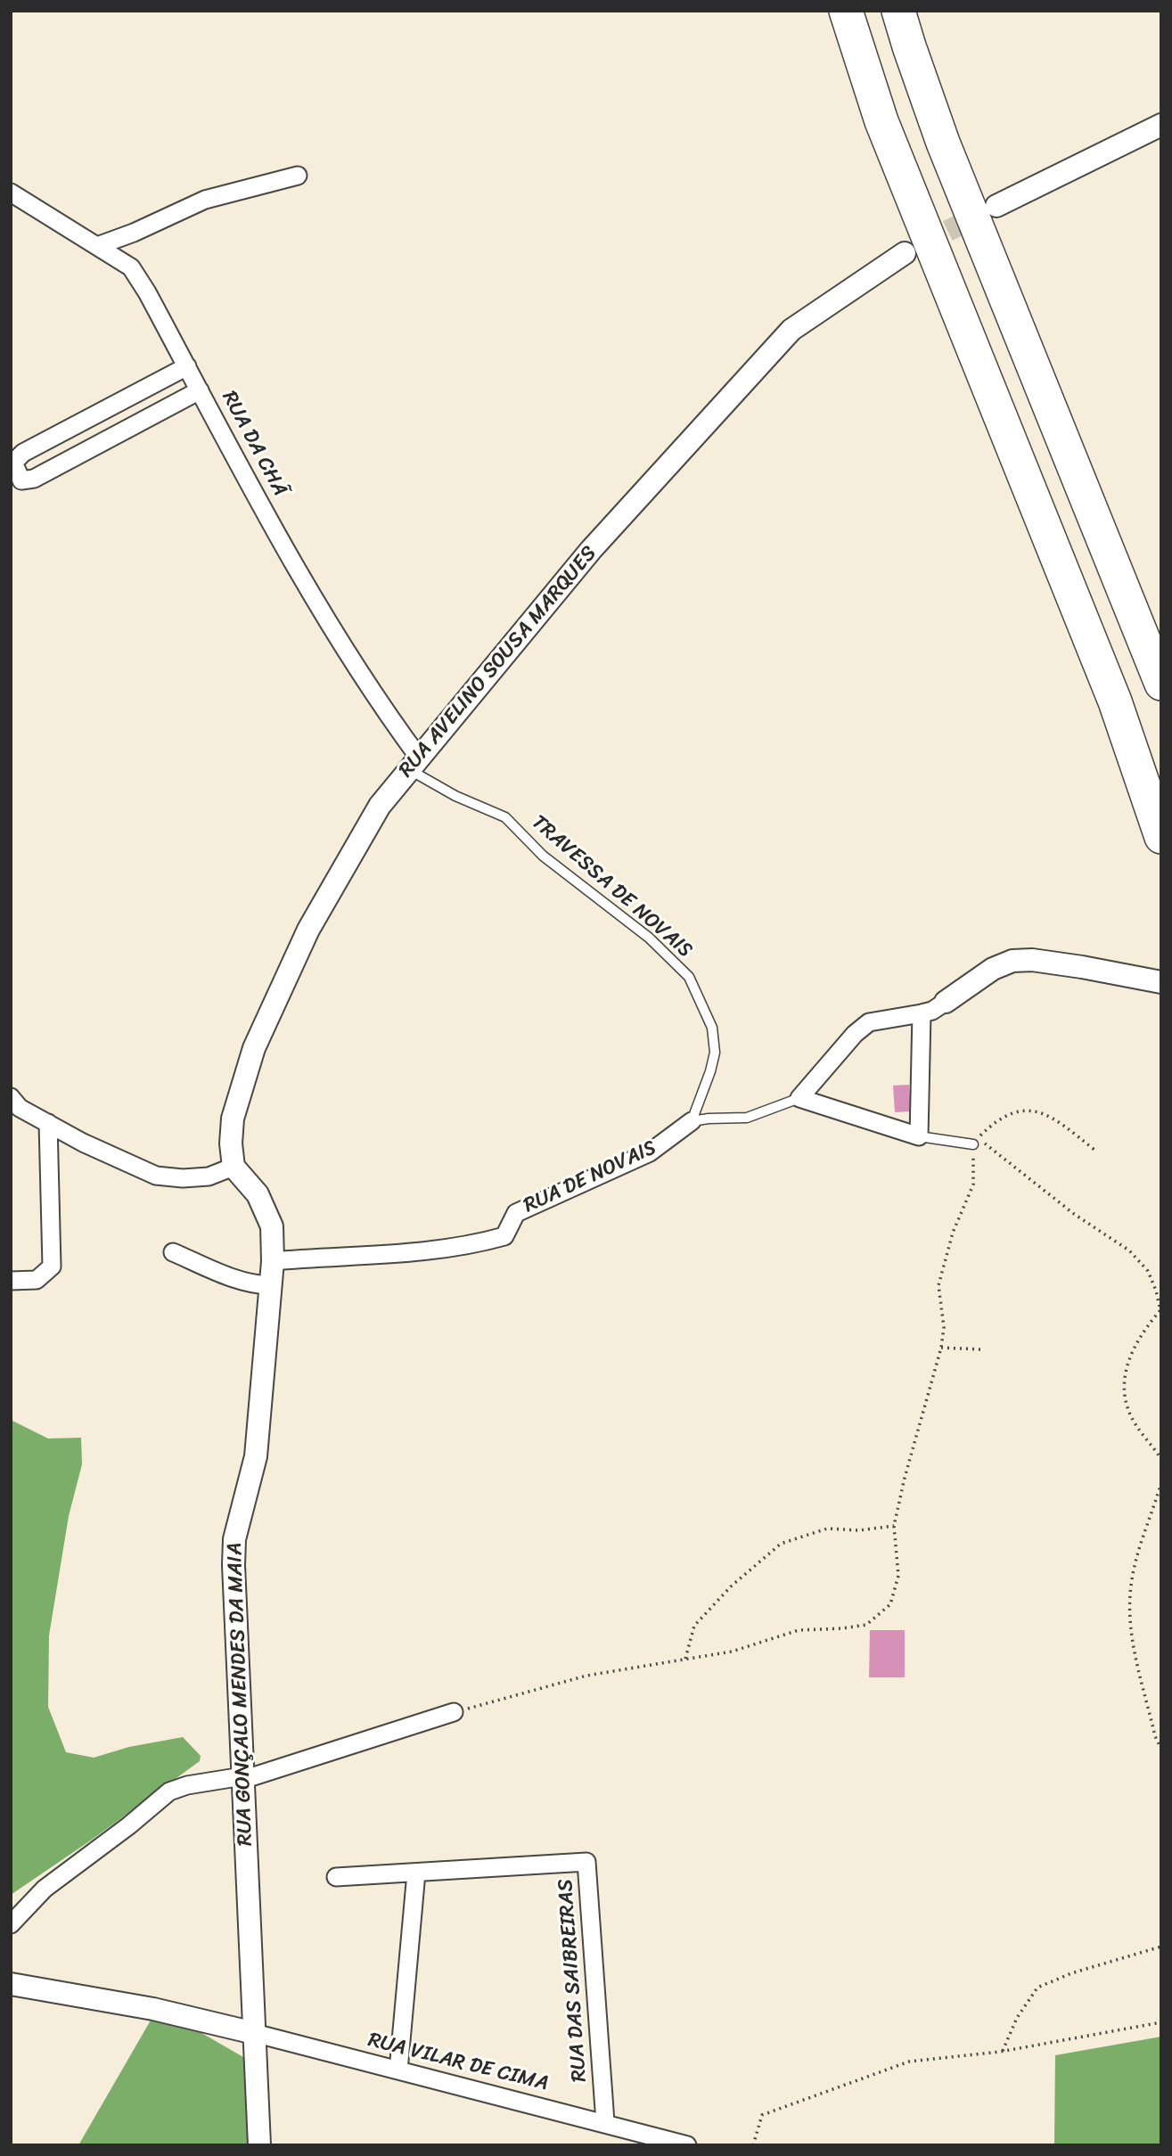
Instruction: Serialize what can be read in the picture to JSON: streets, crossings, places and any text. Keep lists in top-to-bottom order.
{
  "streets": {
    "street": [
      "RUA DA CHÃ",
      "RUA AVELINO SOUSA MARQUES",
      "RUA DE NOVAIS",
      "RUA GONÇALO MENDES DA MAIA",
      "RUA DAS SAIBREIRAS",
      "RUA VILAR DE CIMA"
    ],
    "lane": ["TRAVESSA DE NOVAIS"]
  },
  "crossings": [
    ["RUA DA CHÃ", "RUA AVELINO SOUSA MARQUES"],
    ["RUA DA CHÃ", "TRAVESSA DE NOVAIS"],
    ["RUA AVELINO SOUSA MARQUES", "TRAVESSA DE NOVAIS"],
    ["RUA AVELINO SOUSA MARQUES", "RUA GONÇALO MENDES DA MAIA"],
    ["TRAVESSA DE NOVAIS", "RUA DE NOVAIS"],
    ["RUA DE NOVAIS", "RUA GONÇALO MENDES DA MAIA"],
    ["RUA GONÇALO MENDES DA MAIA", "RUA VILAR DE CIMA"],
    ["RUA DAS SAIBREIRAS", "RUA VILAR DE CIMA"]
  ]
}
